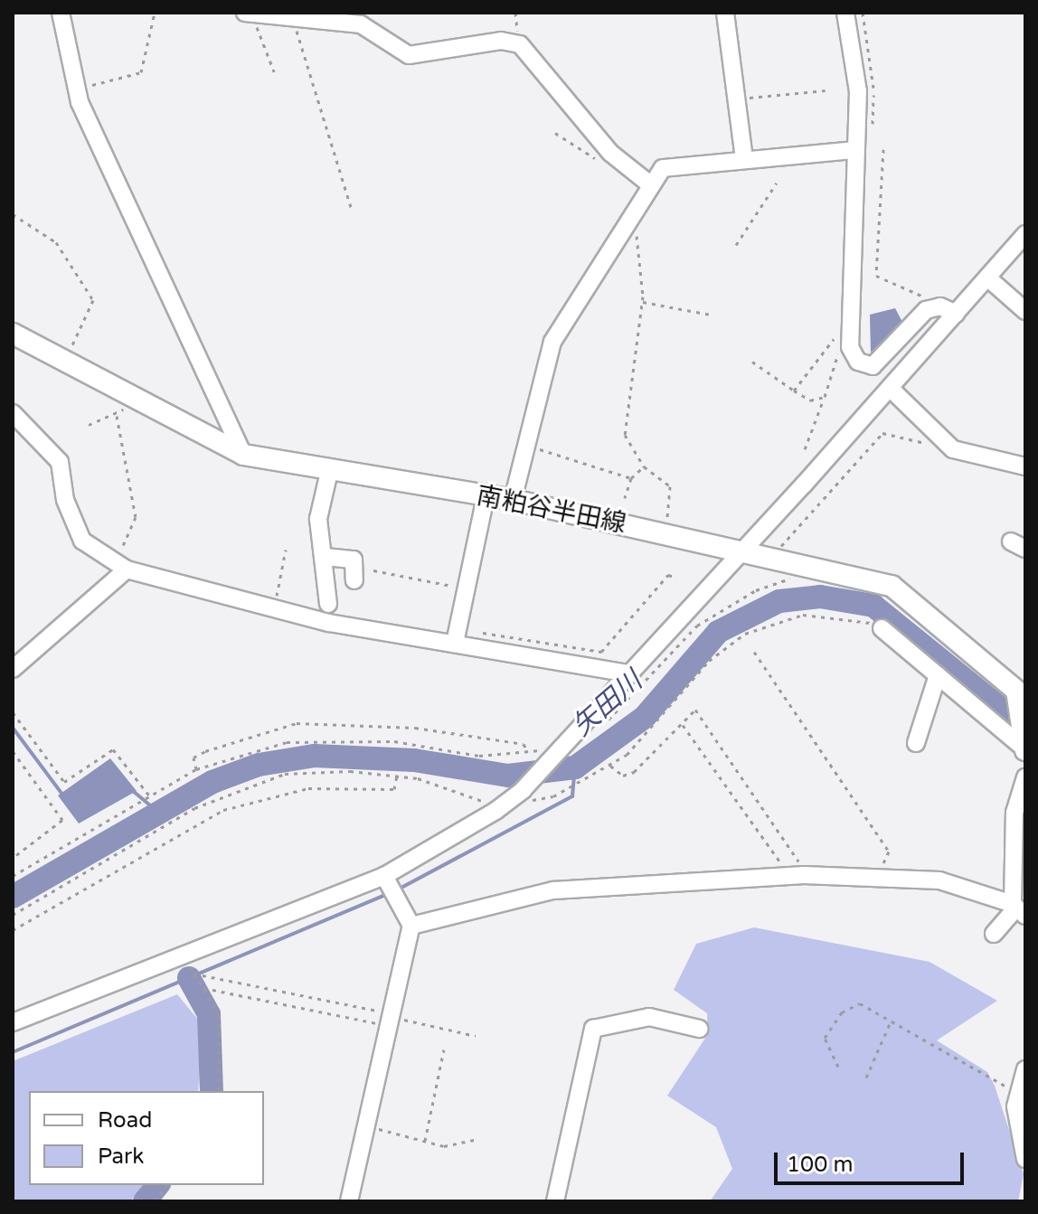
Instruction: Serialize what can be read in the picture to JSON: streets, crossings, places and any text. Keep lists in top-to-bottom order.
{
  "streets": {
    "main road": ["南粕谷半田線"]
  },
  "water": ["矢田川"],
  "legend": ["Road", "Park"],
  "scale_bar": "100 m"
}
